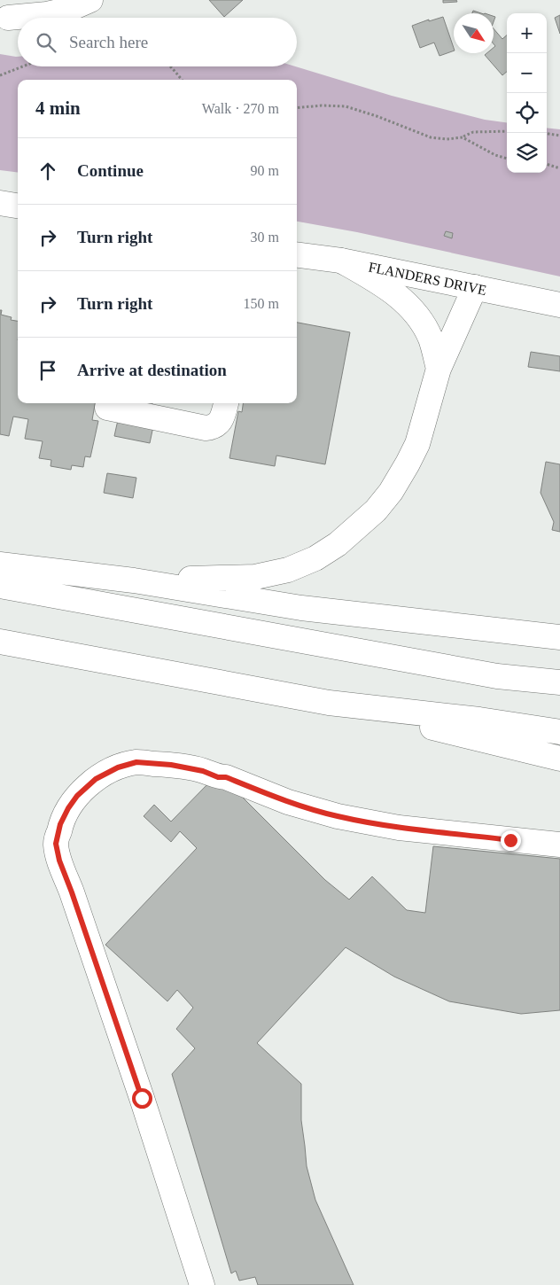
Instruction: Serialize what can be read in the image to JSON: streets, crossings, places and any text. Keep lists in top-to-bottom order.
{
  "streets": {
    "main road": ["FLANDERS DRIVE"]
  },
  "north": "bottom right",
  "page": {
    "map_buttons": ["+", "−"],
    "search": "Search here",
    "heading": ["4 min", "Walk · 270 m"],
    "list": [
      ["Continue", "90 m"],
      ["Turn right", "30 m"],
      ["Turn right", "150 m"],
      "Arrive at destination"
    ]
  }
}
